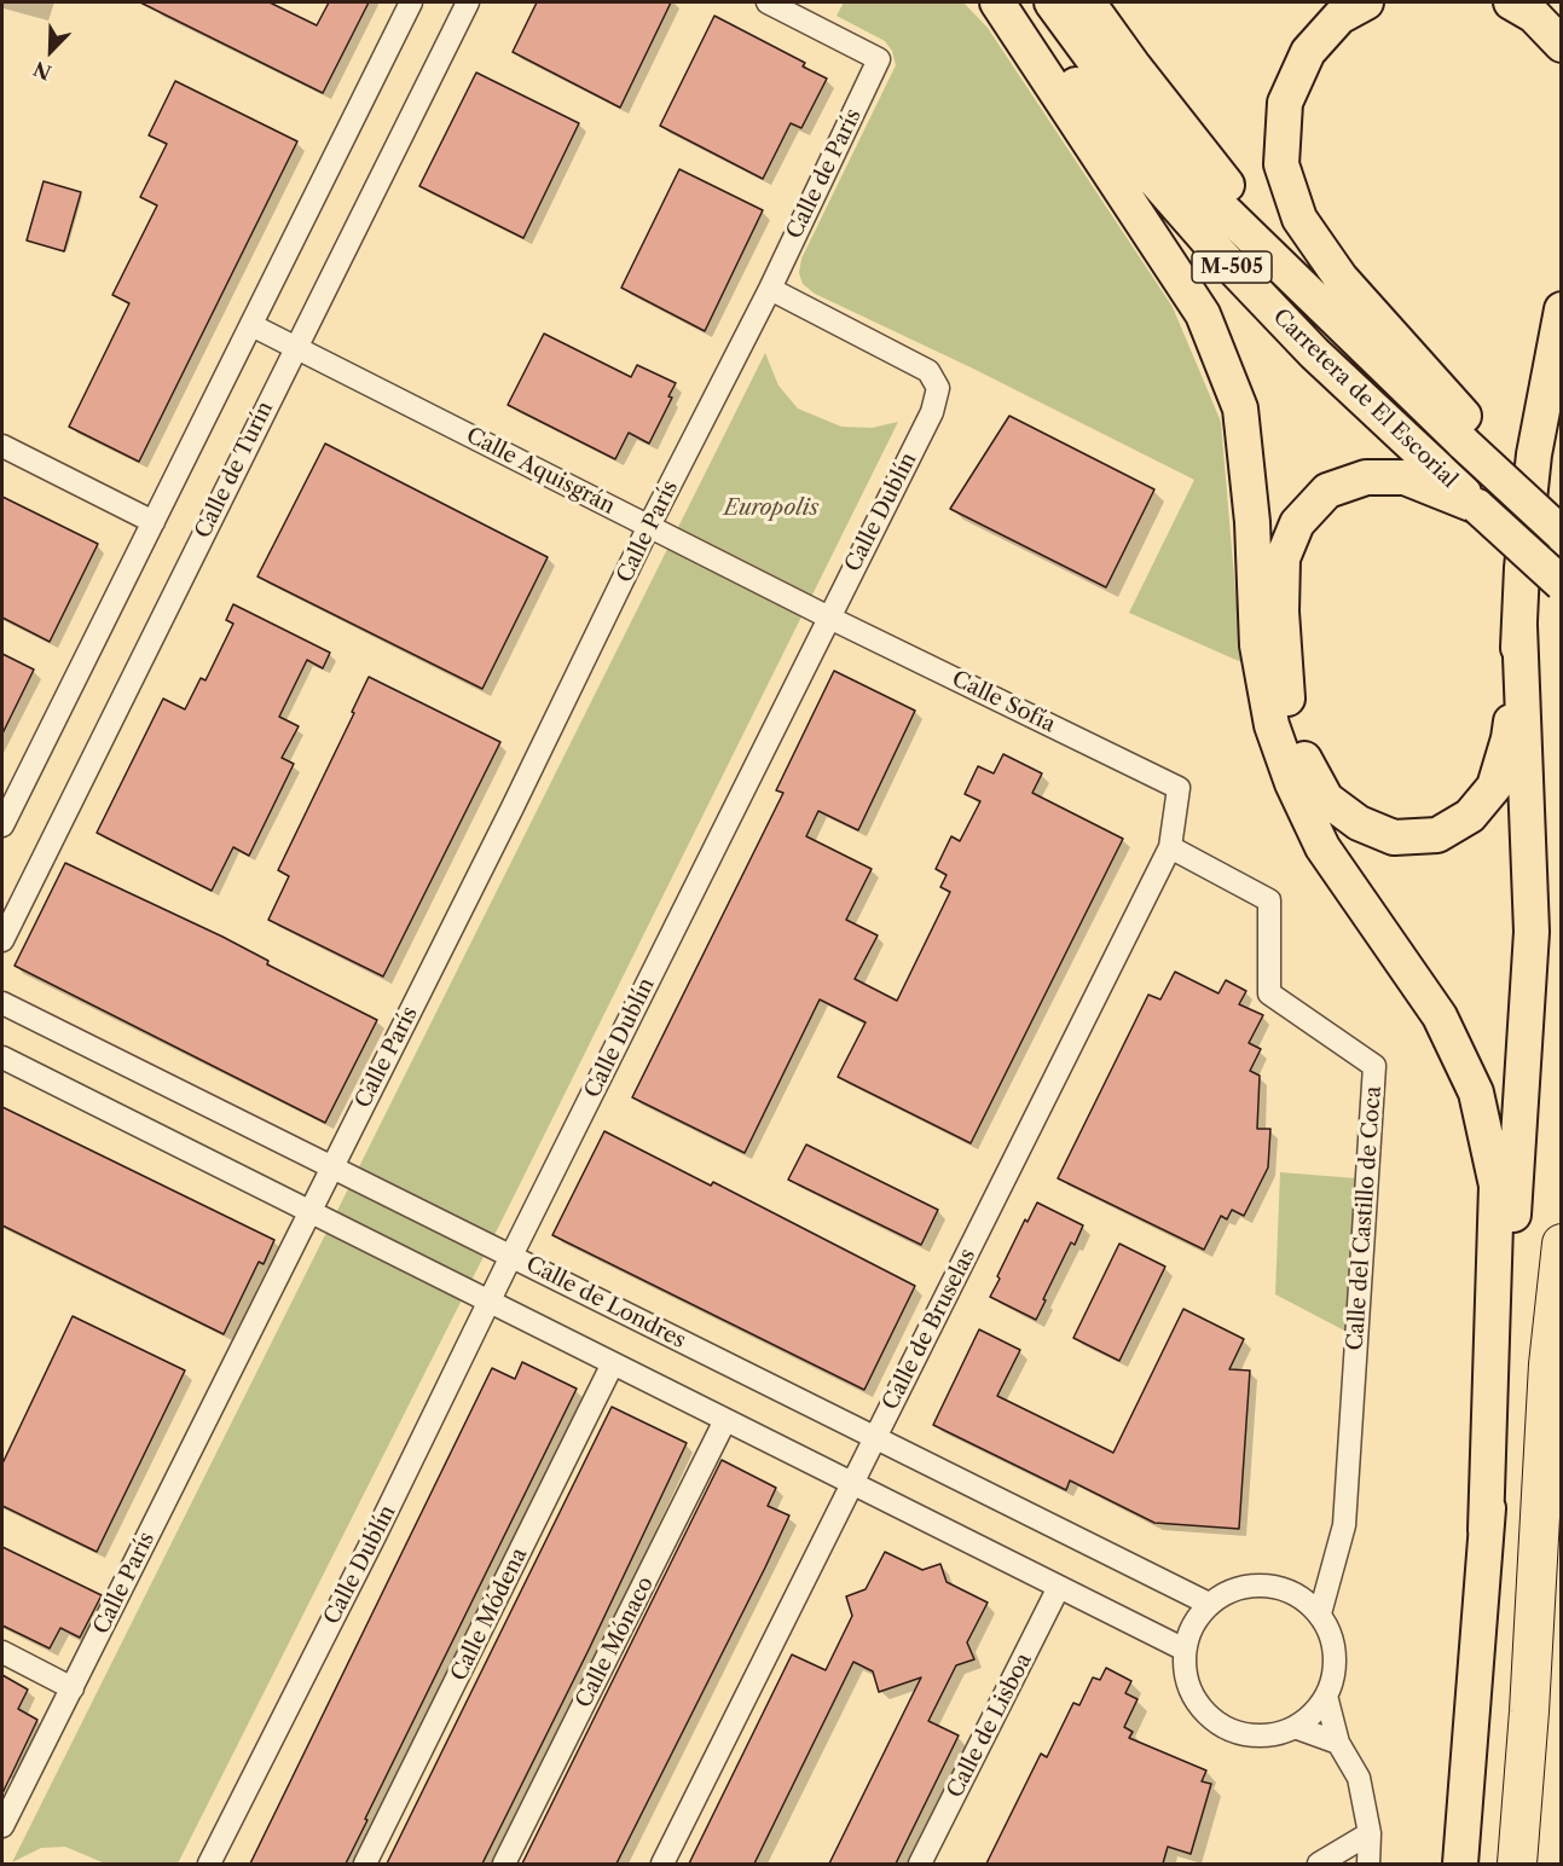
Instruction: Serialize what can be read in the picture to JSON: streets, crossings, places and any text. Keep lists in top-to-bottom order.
{
  "streets": {
    "highway": ["M-505", "Carretera de El Escorial"],
    "street": [
      "Calle de París",
      "Calle de Turín",
      "Calle Aquisgrán",
      "Calle Dublín",
      "Calle París",
      "Calle Sofía",
      "Calle del Castillo de Coca",
      "Calle de Londres",
      "Calle de Bruselas",
      "Calle Módena",
      "Calle Mónaco",
      "Calle de Lisboa"
    ]
  },
  "crossings": [
    ["Calle de París", "Calle Dublín"],
    ["Calle de París", "Calle París"],
    ["M-505", "Carretera de El Escorial"],
    ["Calle de Turín", "Calle Aquisgrán"],
    ["Calle Aquisgrán", "Calle Dublín"],
    ["Calle Aquisgrán", "Calle París"],
    ["Calle Aquisgrán", "Calle Sofía"],
    ["Calle Dublín", "Calle París"],
    ["Calle Dublín", "Calle Sofía"],
    ["Calle Dublín", "Calle de Londres"],
    ["Calle París", "Calle de Londres"],
    ["Calle Sofía", "Calle de Bruselas"],
    ["Calle del Castillo de Coca", "Calle de Londres"],
    ["Calle del Castillo de Coca", "Calle de Bruselas"],
    ["Calle de Londres", "Calle de Bruselas"]
  ],
  "parks": ["Europolis"],
  "north": "bottom left"
}
